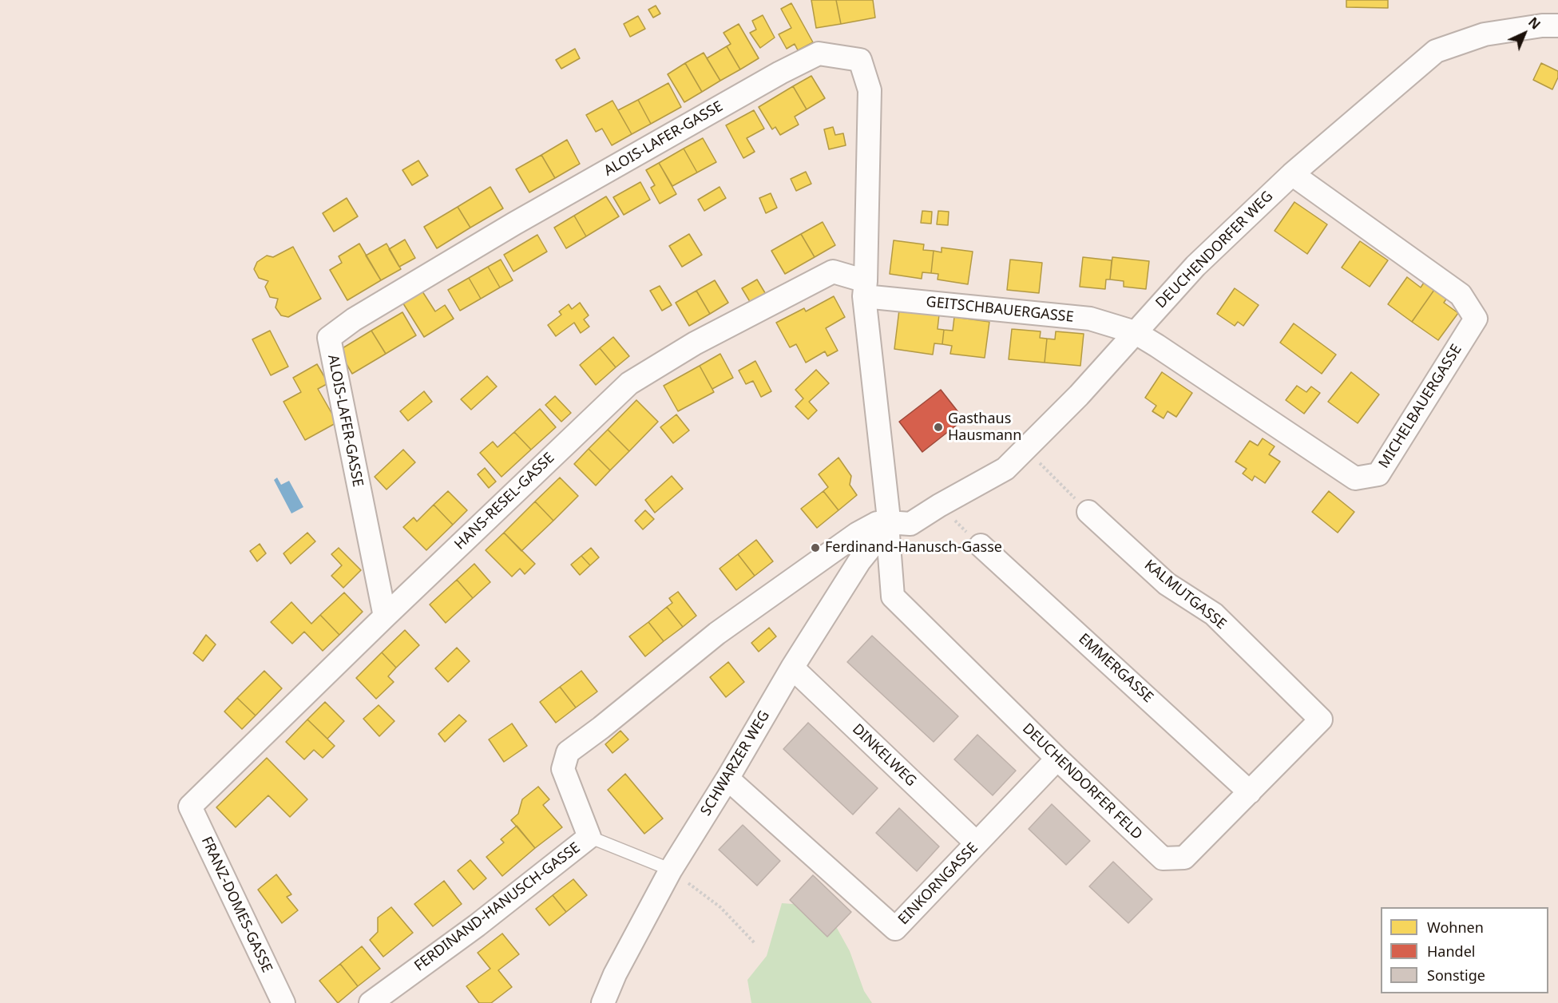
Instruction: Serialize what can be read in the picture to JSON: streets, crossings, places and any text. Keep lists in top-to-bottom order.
{
  "streets": {
    "street": [
      "ALOIS-LAFER-GASSE",
      "DEUCHENDORFER WEG",
      "GEITSCHBAUERGASSE",
      "MICHELBAUERGASSE",
      "HANS-RESEL-GASSE",
      "KALMUTGASSE",
      "EMMERGASSE",
      "DINKELWEG",
      "SCHWARZER WEG",
      "DEUCHENDORFER FELD",
      "EINKORNGASSE",
      "FRANZ-DOMES-GASSE",
      "FERDINAND-HANUSCH-GASSE"
    ]
  },
  "crossings": [
    ["ALOIS-LAFER-GASSE", "DEUCHENDORFER WEG"],
    ["ALOIS-LAFER-GASSE", "GEITSCHBAUERGASSE"],
    ["ALOIS-LAFER-GASSE", "HANS-RESEL-GASSE"],
    ["ALOIS-LAFER-GASSE", "SCHWARZER WEG"],
    ["ALOIS-LAFER-GASSE", "DEUCHENDORFER FELD"],
    ["ALOIS-LAFER-GASSE", "FERDINAND-HANUSCH-GASSE"],
    ["DEUCHENDORFER WEG", "GEITSCHBAUERGASSE"],
    ["DEUCHENDORFER WEG", "MICHELBAUERGASSE"],
    ["DEUCHENDORFER WEG", "SCHWARZER WEG"],
    ["DEUCHENDORFER WEG", "DEUCHENDORFER FELD"],
    ["DEUCHENDORFER WEG", "FERDINAND-HANUSCH-GASSE"],
    ["GEITSCHBAUERGASSE", "MICHELBAUERGASSE"],
    ["GEITSCHBAUERGASSE", "HANS-RESEL-GASSE"],
    ["HANS-RESEL-GASSE", "FRANZ-DOMES-GASSE"],
    ["KALMUTGASSE", "DEUCHENDORFER FELD"],
    ["EMMERGASSE", "DEUCHENDORFER FELD"],
    ["DINKELWEG", "SCHWARZER WEG"],
    ["DINKELWEG", "EINKORNGASSE"],
    ["SCHWARZER WEG", "DEUCHENDORFER FELD"],
    ["SCHWARZER WEG", "EINKORNGASSE"],
    ["SCHWARZER WEG", "FERDINAND-HANUSCH-GASSE"],
    ["DEUCHENDORFER FELD", "EINKORNGASSE"],
    ["DEUCHENDORFER FELD", "FERDINAND-HANUSCH-GASSE"]
  ],
  "places": ["Gasthaus Hausmann", "Ferdinand-Hanusch-Gasse"],
  "legend": ["Wohnen", "Handel", "Sonstige"],
  "north": "top right"
}
